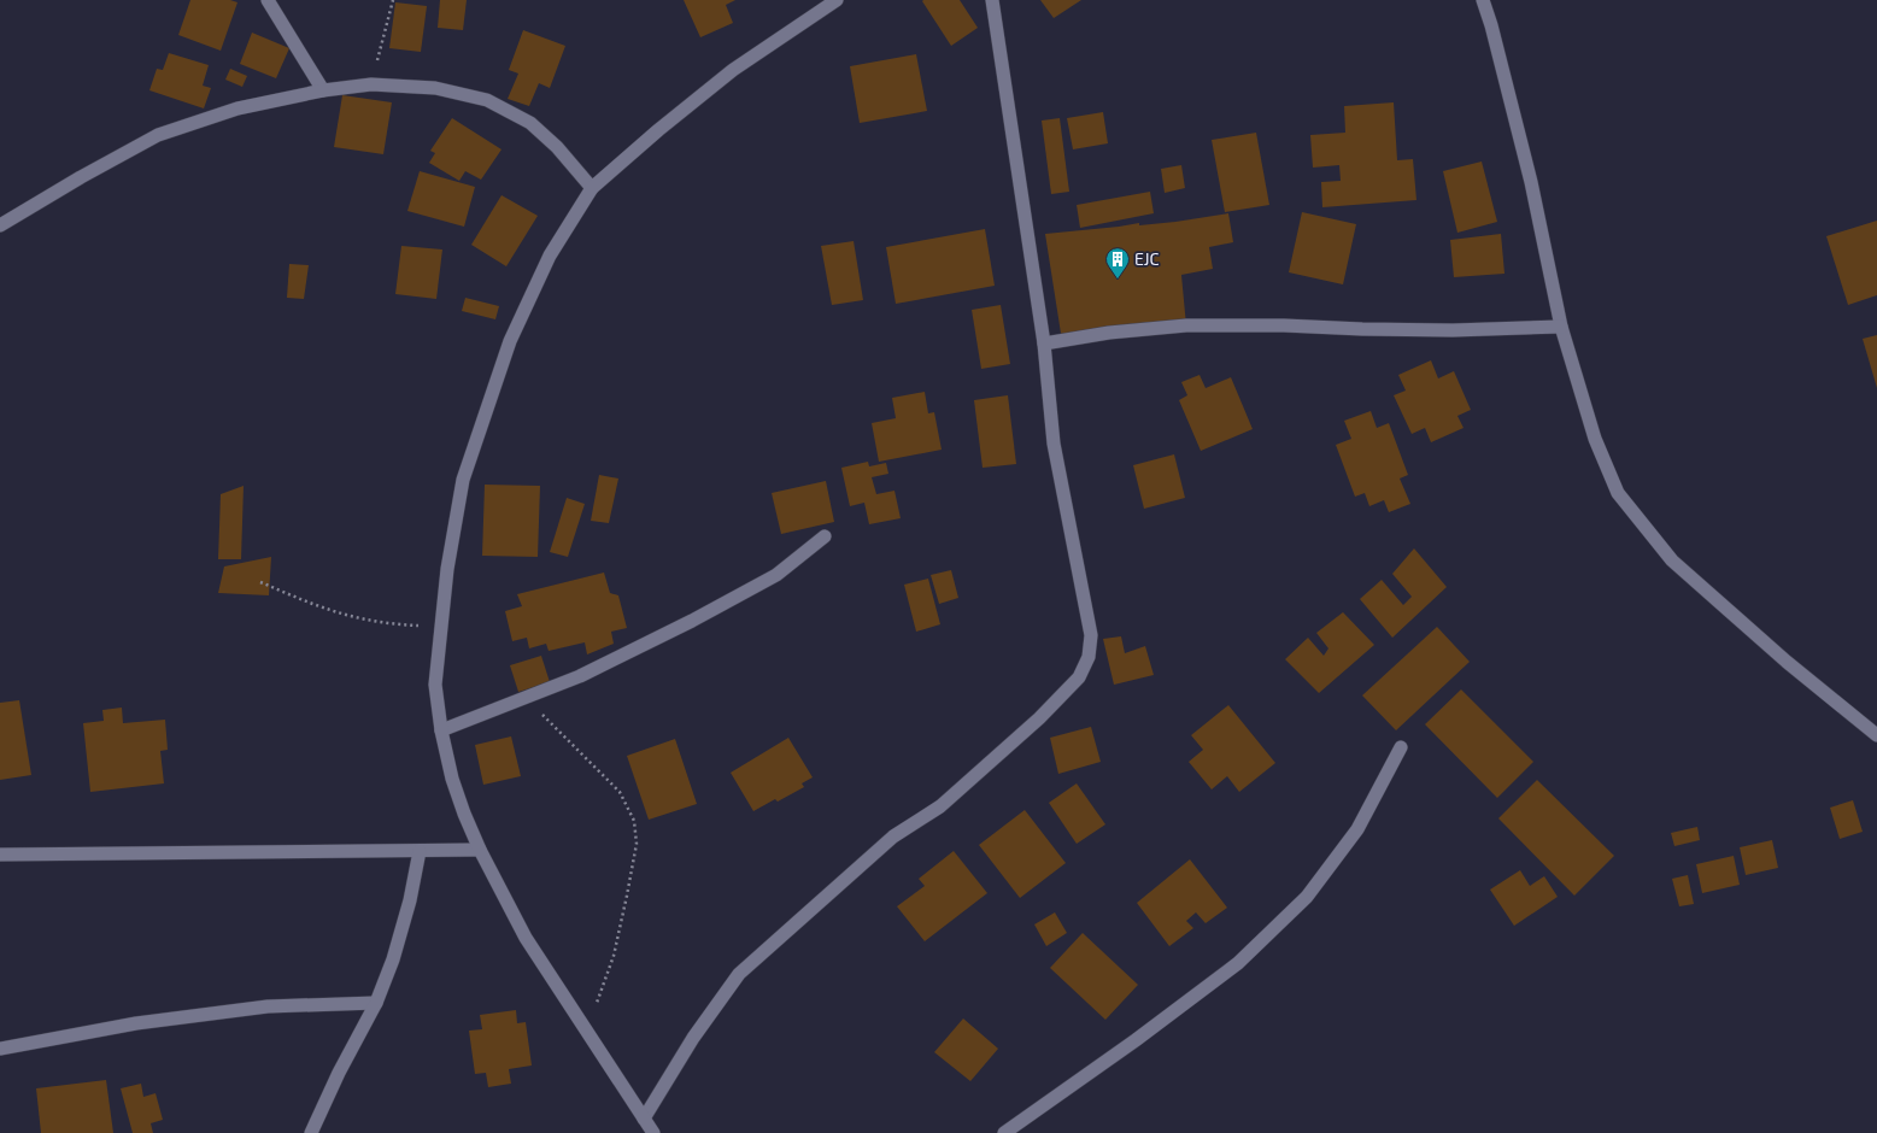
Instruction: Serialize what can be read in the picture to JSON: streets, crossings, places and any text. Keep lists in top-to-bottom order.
{
  "places": {
    "building": ["EJC"]
  }
}
